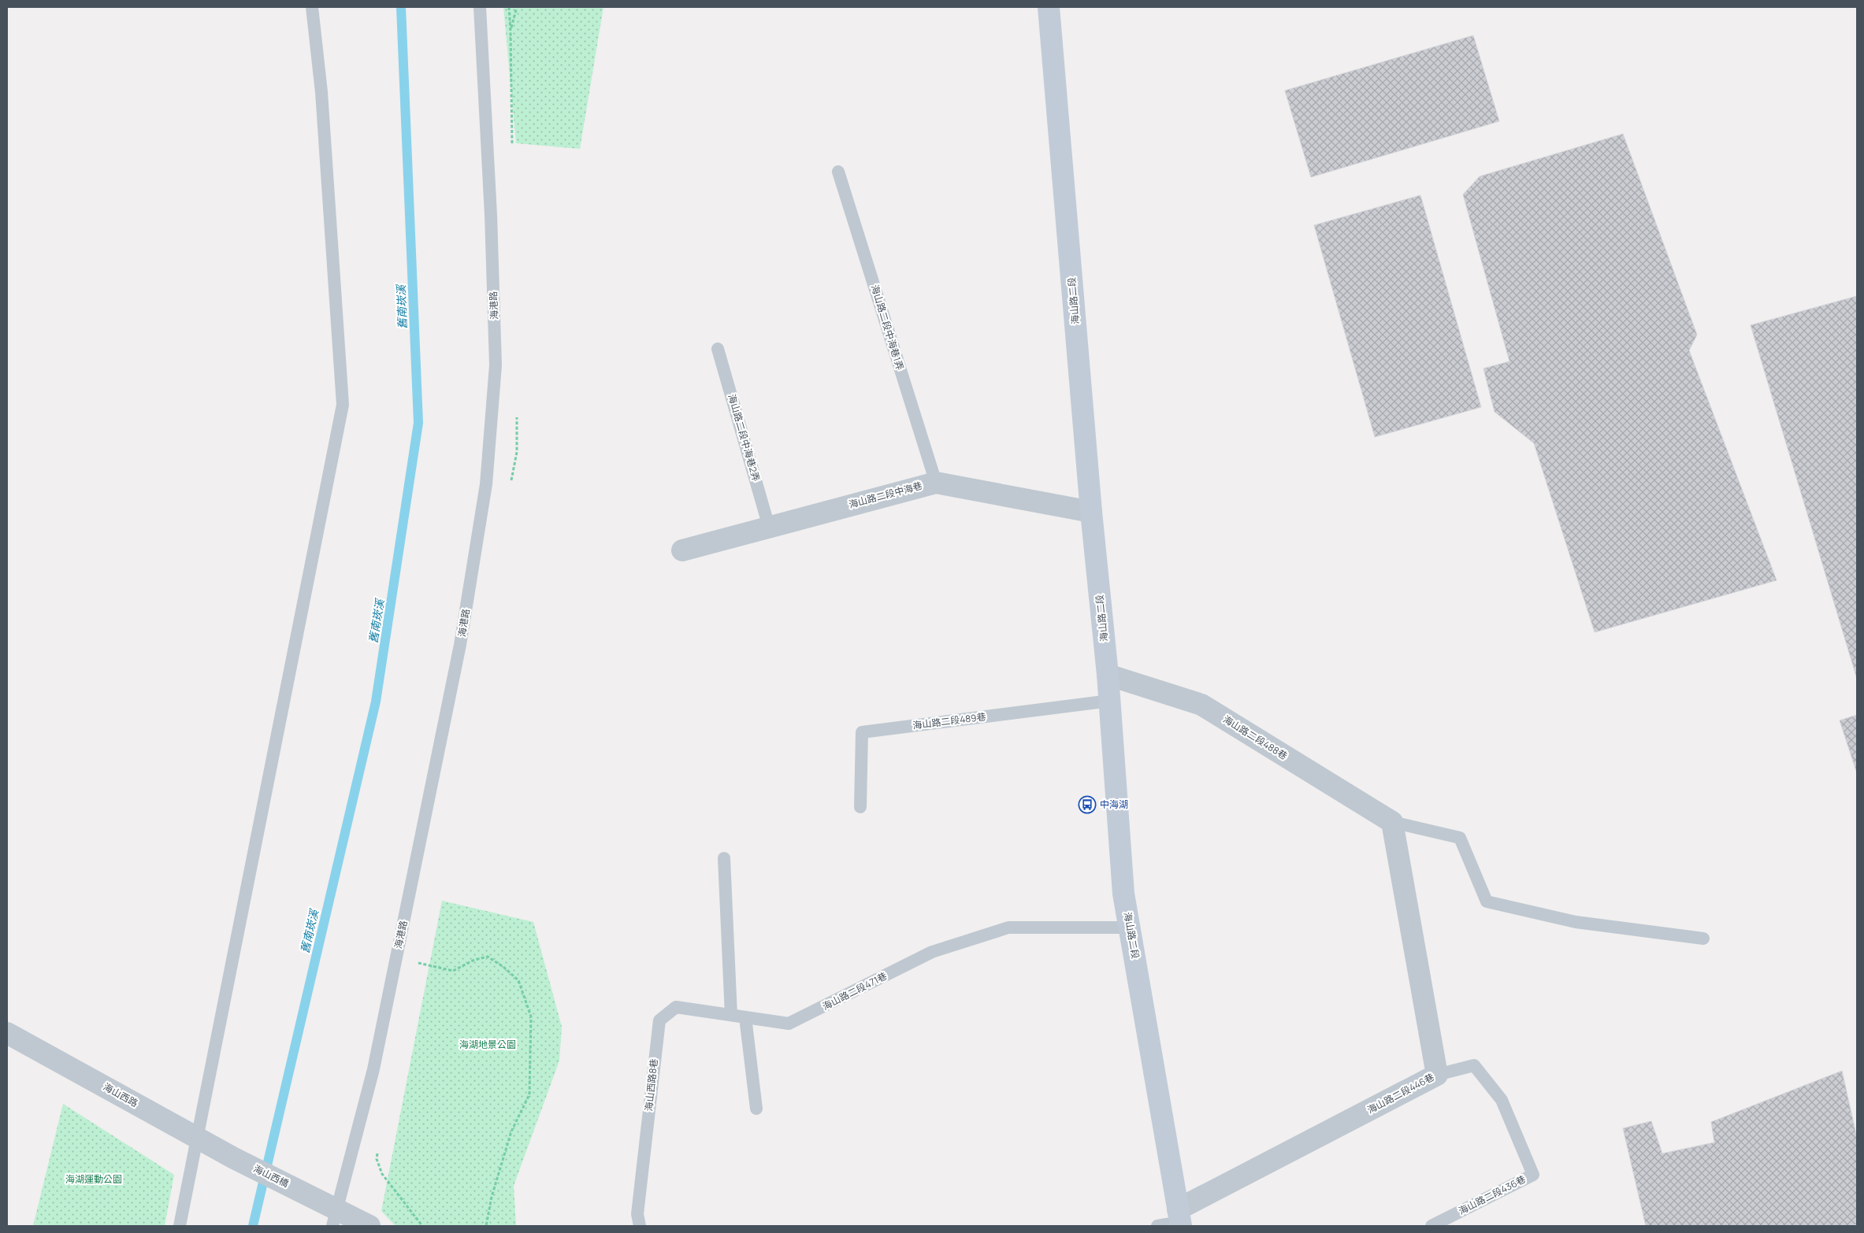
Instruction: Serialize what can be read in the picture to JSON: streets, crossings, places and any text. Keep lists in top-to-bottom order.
{
  "streets": {
    "main road": ["海山路二段"],
    "street": [
      "海山路二段中海巷",
      "海山路二段488巷",
      "海山路二段446巷",
      "海山西路",
      "海山西橋"
    ],
    "lane": [
      "海港路",
      "海山路二段中海巷1弄",
      "海山路二段中海巷2弄",
      "海山路二段489巷",
      "海山路二段471巷",
      "海山西路8巷",
      "海山路二段436巷"
    ]
  },
  "crossings": [
    ["海山路二段", "海山路二段中海巷"],
    ["海山路二段", "海山路二段489巷"],
    ["海山路二段", "海山路二段488巷"],
    ["海山路二段", "海山路二段471巷"],
    ["海山路二段", "海山路二段446巷"],
    ["海港路", "海山西橋"],
    ["海山路二段中海巷1弄", "海山路二段中海巷"],
    ["海山路二段中海巷2弄", "海山路二段中海巷"],
    ["海山路二段488巷", "海山路二段446巷"],
    ["海山路二段471巷", "海山西路8巷"],
    ["海山路二段446巷", "海山路二段436巷"],
    ["海山西路", "海山西橋"]
  ],
  "water": ["舊南崁溪"],
  "parks": ["海湖地景公園", "海湖運動公園"],
  "places": {
    "bus stop": ["中海湖"]
  }
}
